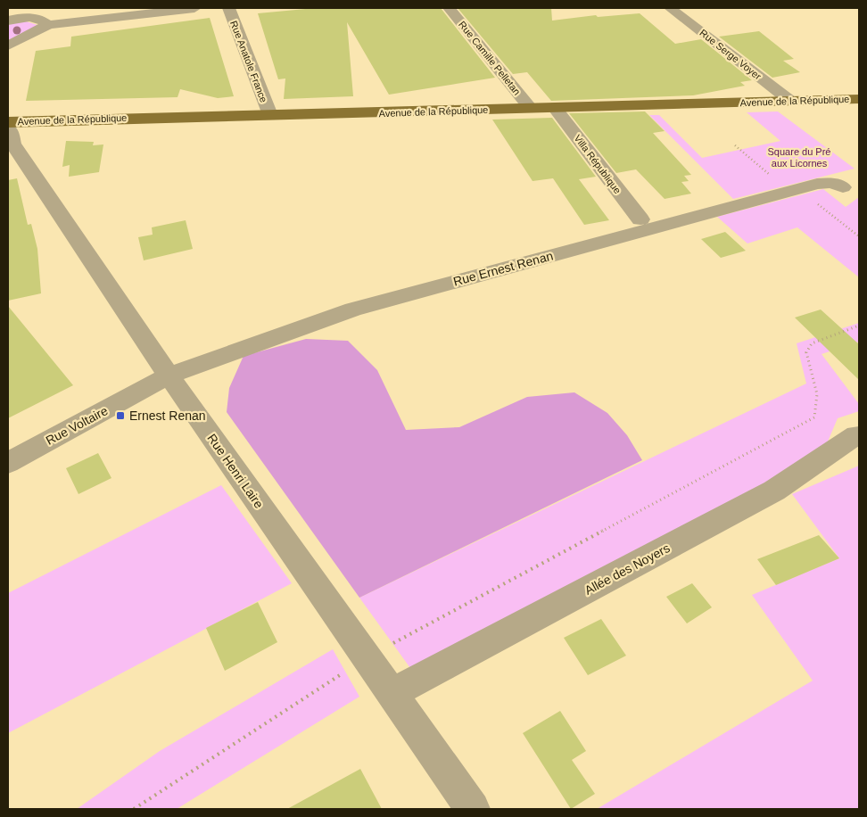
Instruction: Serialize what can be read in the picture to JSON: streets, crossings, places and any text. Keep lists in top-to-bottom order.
{
  "streets": {
    "main road": ["Avenue de la République"],
    "street": [
      "Rue Serge Voyer",
      "Rue Camille Pelletan",
      "Rue Anatole France",
      "Villa République",
      "Rue Ernest Renan",
      "Rue Voltaire",
      "Rue Henri Laire",
      "Allée des Noyers"
    ]
  },
  "crossings": [
    ["Rue Serge Voyer", "Avenue de la République"],
    ["Rue Camille Pelletan", "Avenue de la République"],
    ["Rue Anatole France", "Avenue de la République"],
    ["Avenue de la République", "Villa République"],
    ["Rue Ernest Renan", "Rue Voltaire"],
    ["Rue Ernest Renan", "Rue Henri Laire"],
    ["Rue Voltaire", "Rue Henri Laire"],
    ["Rue Henri Laire", "Allée des Noyers"]
  ],
  "parks": ["Square du Pré aux Licornes"],
  "places": {
    "transit": ["Ernest Renan"]
  }
}
